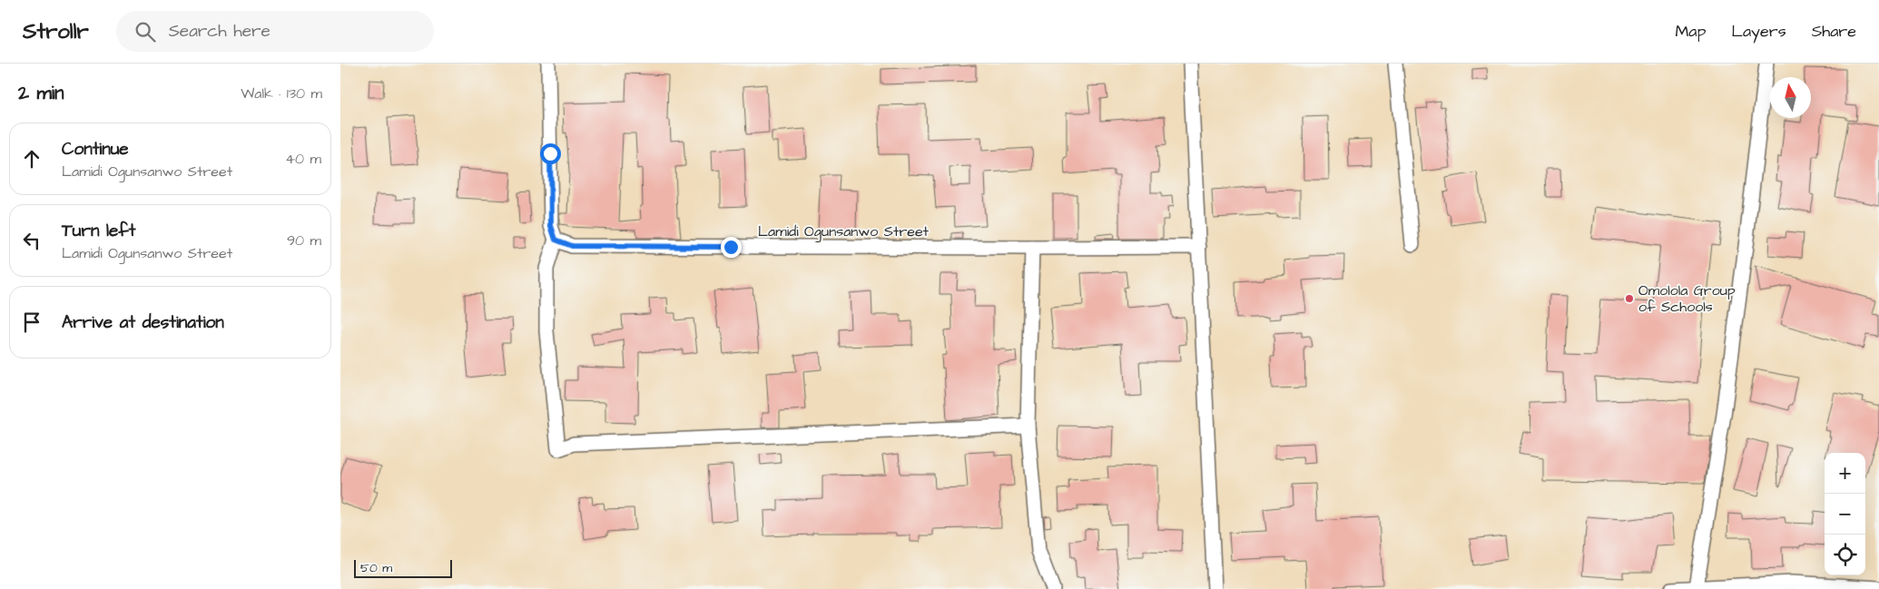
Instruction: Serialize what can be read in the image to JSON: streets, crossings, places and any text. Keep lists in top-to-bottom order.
{
  "streets": {
    "street": ["Lamidi Ogunsanwo Street"]
  },
  "places": ["Omolola Group of Schools"],
  "scale_bar": "50 m",
  "north": "top",
  "page": {
    "header": "Strollr",
    "search": "Search here",
    "nav": ["Map", "Layers", "Share"],
    "heading": ["2 min", "Walk · 130 m"],
    "list": [
      ["Continue", "Lamidi Ogunsanwo Street", "40 m"],
      ["Turn left", "Lamidi Ogunsanwo Street", "90 m"],
      "Arrive at destination"
    ],
    "map_buttons": ["+", "−"],
    "scale": "50 m"
  }
}
